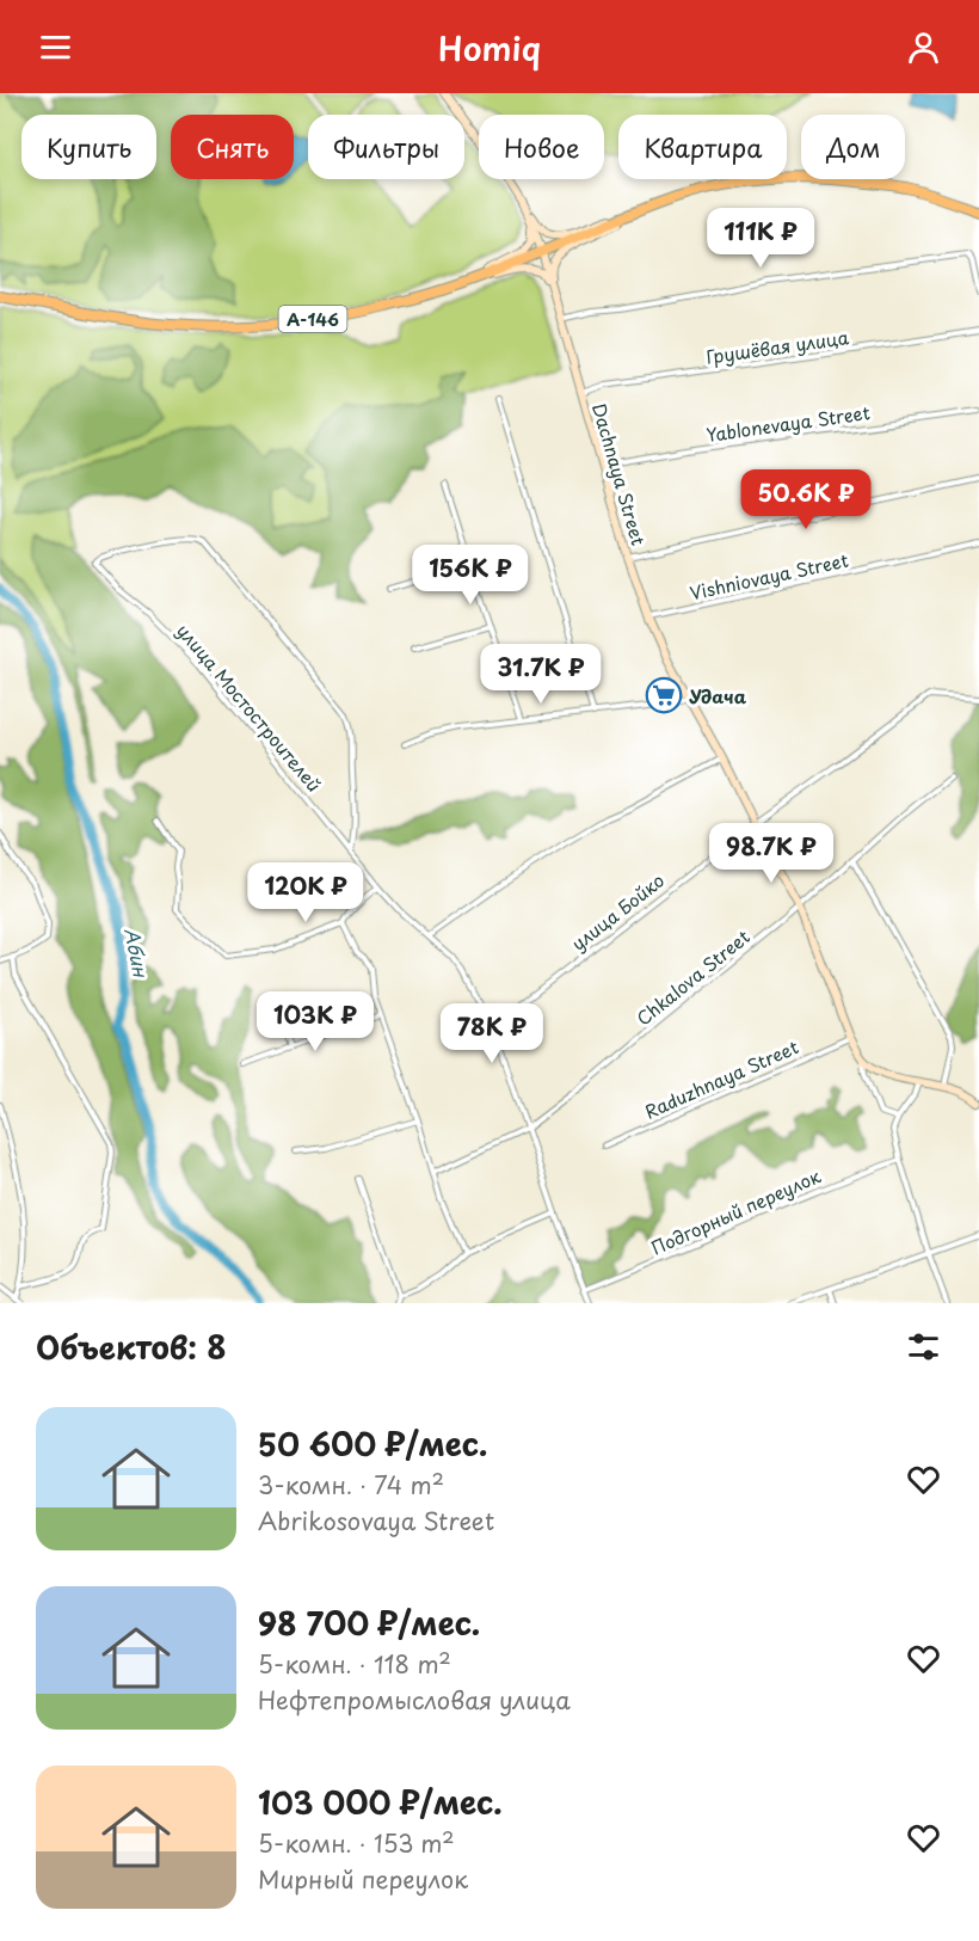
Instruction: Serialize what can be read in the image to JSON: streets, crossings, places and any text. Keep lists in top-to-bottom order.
{
  "streets": {
    "highway": ["А-146"],
    "main road": ["Dachnaya Street"],
    "street": [
      "Грушёвая улица",
      "Yablonevaya Street",
      "Vishniovaya Street",
      "улица Мостостроителей",
      "улица Бойко",
      "Chkalova Street",
      "Raduzhnaya Street",
      "Подгорный переулок"
    ]
  },
  "crossings": [
    ["А-146", "Dachnaya Street"],
    ["Грушёвая улица", "Dachnaya Street"],
    ["Yablonevaya Street", "Dachnaya Street"],
    ["Dachnaya Street", "Vishniovaya Street"],
    ["Dachnaya Street", "улица Бойко"],
    ["Dachnaya Street", "Chkalova Street"],
    ["Dachnaya Street", "Raduzhnaya Street"]
  ],
  "water": ["Абин"],
  "places": {
    "supermarket": ["Удача"]
  },
  "page": {
    "header": "Homiq",
    "chip": [
      "Купить",
      "Снять",
      "Фильтры",
      "Новое",
      "Квартира",
      "Дом"
    ],
    "price": [
      "111K ₽",
      "50.6K ₽",
      "156K ₽",
      "31.7K ₽",
      "98.7K ₽",
      "120K ₽",
      "103K ₽",
      "78K ₽"
    ],
    "heading": "Объектов: 8",
    "list": [
      {
        "name": "50 600 ₽/мес.",
        "note": "3-комн. · 74 m² · Abrikosovaya Street"
      },
      {
        "name": "98 700 ₽/мес.",
        "note": "5-комн. · 118 m² · Нефтепромысловая улица"
      },
      {
        "name": "103 000 ₽/мес.",
        "note": "5-комн. · 153 m² · Мирный переулок"
      }
    ]
  }
}
